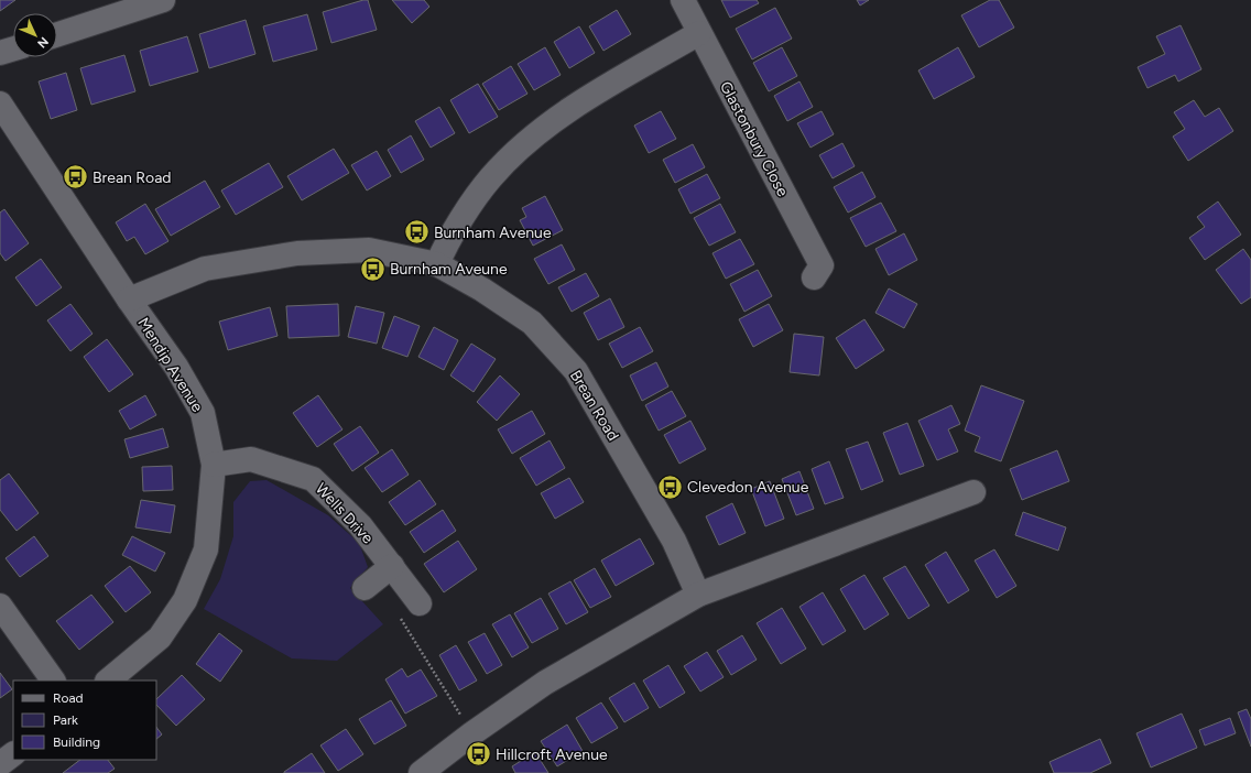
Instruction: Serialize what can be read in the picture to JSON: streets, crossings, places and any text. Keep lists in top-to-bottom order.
{
  "streets": {
    "street": [
      "Glastonbury Close",
      "Mendip Avenue",
      "Brean Road",
      "Wells Drive"
    ]
  },
  "crossings": [
    ["Mendip Avenue", "Brean Road"],
    ["Mendip Avenue", "Wells Drive"]
  ],
  "places": {
    "bus stop": [
      "Brean Road",
      "Burnham Avenue",
      "Burnham Aveune",
      "Clevedon Avenue",
      "Hillcroft Avenue"
    ]
  },
  "legend": ["Road", "Park", "Building"],
  "north": "bottom right"
}
